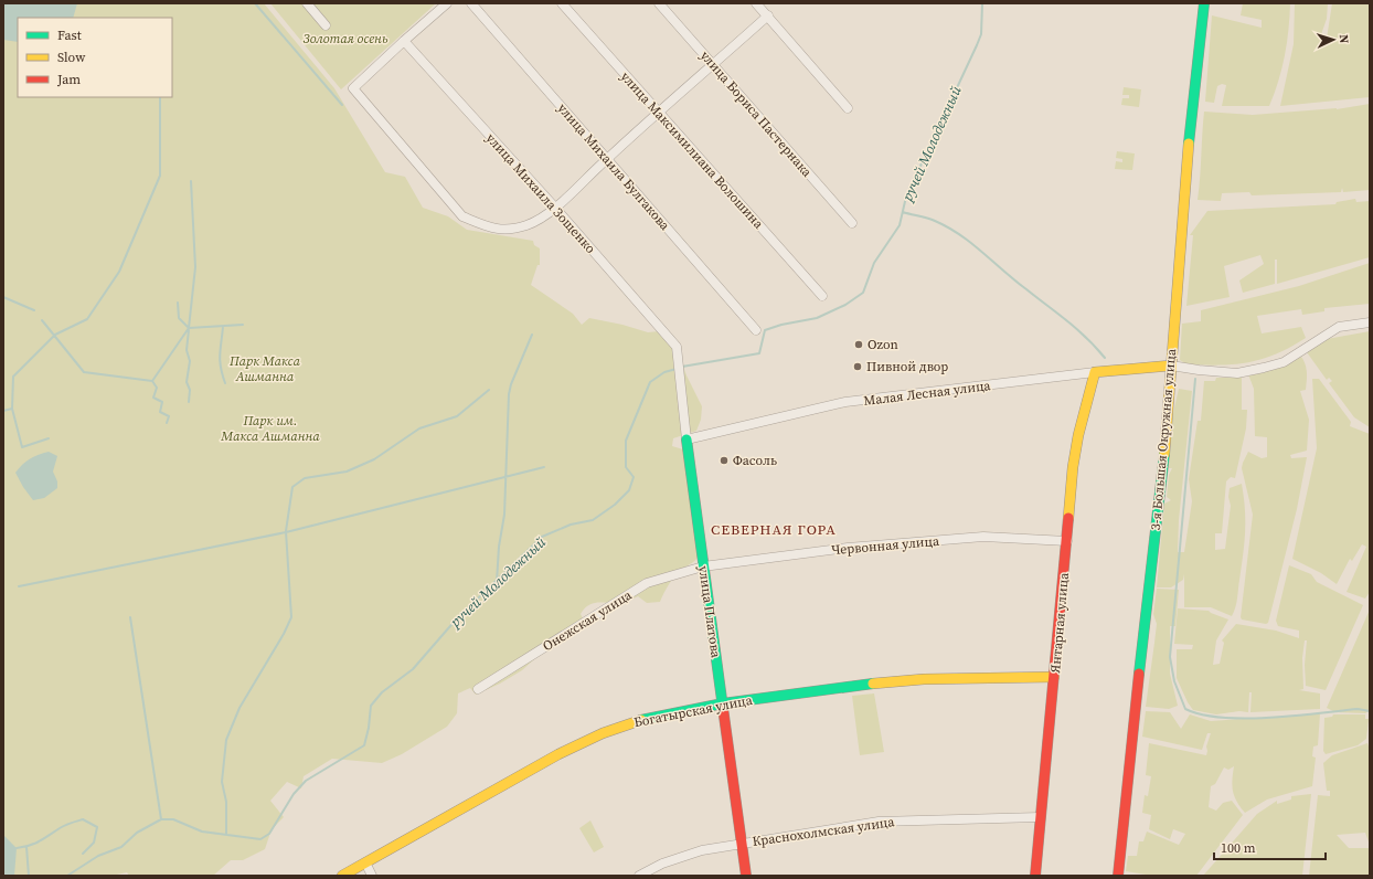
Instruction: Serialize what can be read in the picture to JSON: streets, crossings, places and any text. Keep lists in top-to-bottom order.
{
  "streets": {
    "street": [
      "улица Бориса Пастернака",
      "улица Максимилиана Волошина",
      "улица Михаила Булгакова",
      "улица Михаила Зощенко",
      "Малая Лесная улица",
      "3-я Большая Окружная улица",
      "Червонная улица",
      "улица Платова",
      "Онежская улица",
      "Янтарная улица",
      "Богатырская улица",
      "Краснохолмская улица"
    ]
  },
  "crossings": [
    ["улица Михаила Зощенко", "улица Платова"],
    ["Малая Лесная улица", "3-я Большая Окружная улица"],
    ["Малая Лесная улица", "улица Платова"],
    ["Малая Лесная улица", "Янтарная улица"],
    ["Червонная улица", "улица Платова"],
    ["Червонная улица", "Онежская улица"],
    ["Червонная улица", "Янтарная улица"],
    ["улица Платова", "Онежская улица"],
    ["улица Платова", "Богатырская улица"],
    ["улица Платова", "Краснохолмская улица"],
    ["Янтарная улица", "Богатырская улица"],
    ["Янтарная улица", "Краснохолмская улица"]
  ],
  "districts": ["СЕВЕРНАЯ ГОРА"],
  "water": ["ручей Молодежный"],
  "parks": ["Золотая осень", "Парк Макса Ашманна", "Парк им. Макса Ашманна"],
  "places": ["Ozon", "Пивной двор", "Фасоль"],
  "legend": ["Fast", "Slow", "Jam"],
  "scale_bar": "100 m",
  "north": "right"
}
